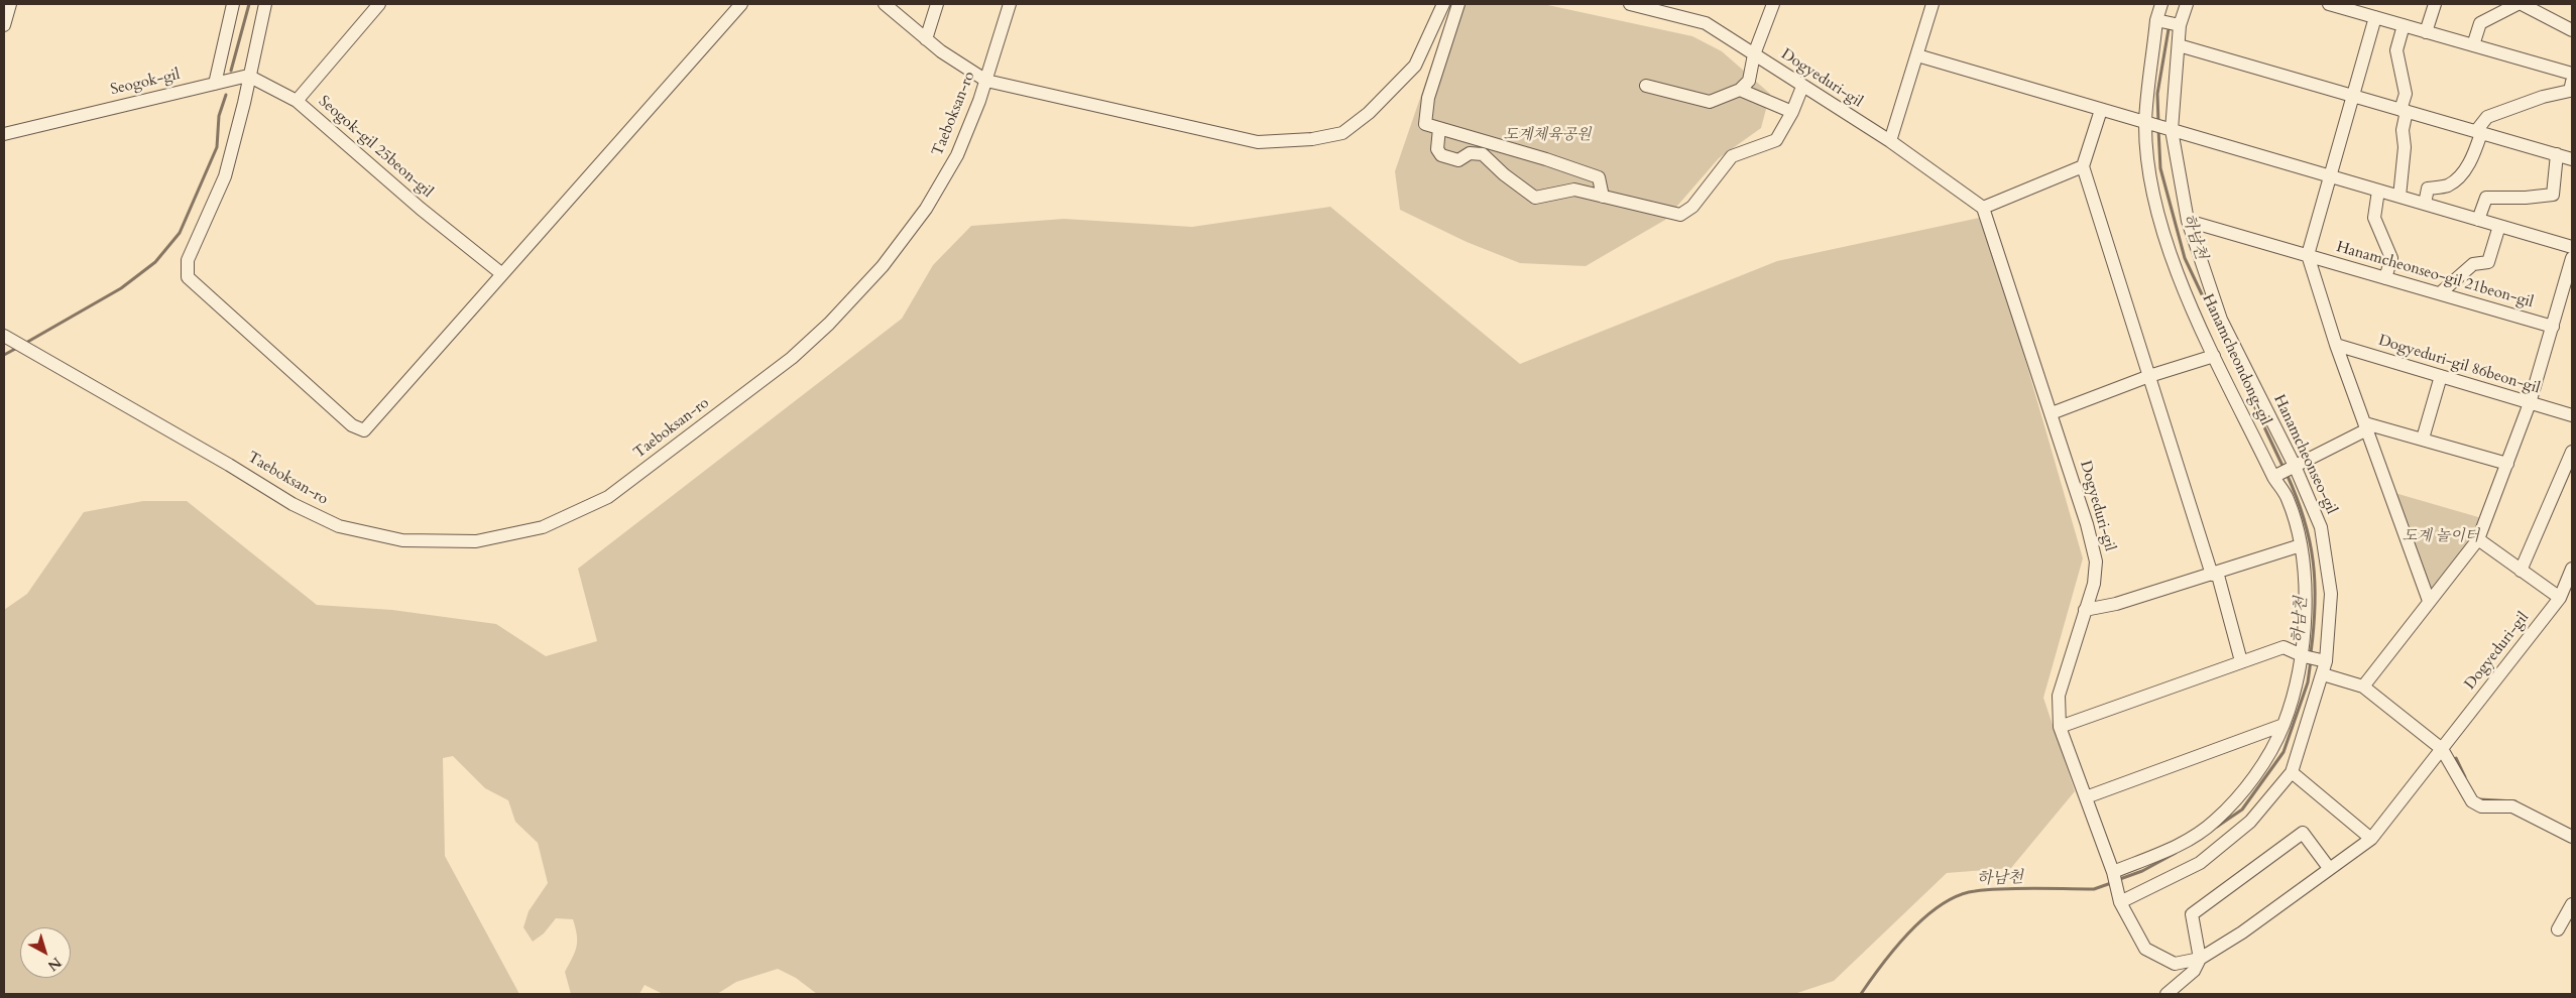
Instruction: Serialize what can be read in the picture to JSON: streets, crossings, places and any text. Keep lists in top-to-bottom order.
{
  "streets": {
    "street": [
      "Dogyeduri-gil",
      "Seogok-gil",
      "Taeboksan-ro",
      "Seogok-gil 25beon-gil",
      "Hanamcheonseo-gil 21beon-gil",
      "Hanamcheondong-gil",
      "Dogyeduri-gil 86beon-gil",
      "Hanamcheonseo-gil"
    ]
  },
  "crossings": [
    ["Dogyeduri-gil", "Hanamcheondong-gil"],
    ["Dogyeduri-gil", "Hanamcheonseo-gil"],
    ["Hanamcheonseo-gil 21beon-gil", "Hanamcheonseo-gil"]
  ],
  "water": ["하남천"],
  "parks": ["도계체육공원", "도계 놀이터"],
  "north": "bottom right"
}
